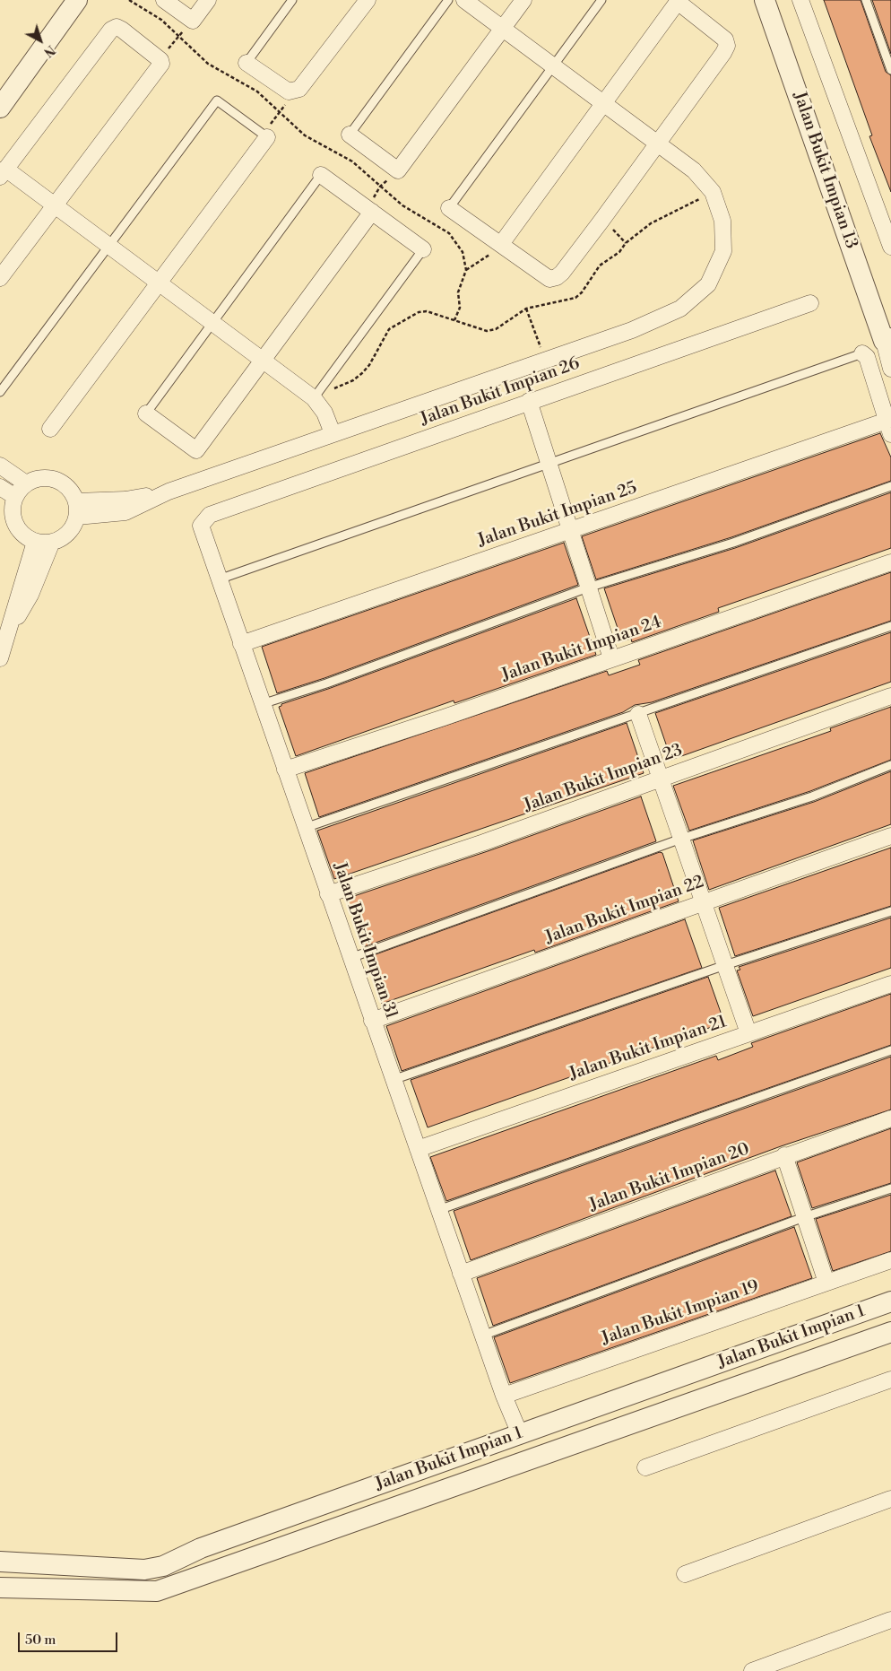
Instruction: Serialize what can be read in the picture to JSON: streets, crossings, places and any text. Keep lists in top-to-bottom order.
{
  "streets": {
    "street": [
      "Jalan Bukit Impian 13",
      "Jalan Bukit Impian 26",
      "Jalan Bukit Impian 25",
      "Jalan Bukit Impian 24",
      "Jalan Bukit Impian 23",
      "Jalan Bukit Impian 22",
      "Jalan Bukit Impian 31",
      "Jalan Bukit Impian 21",
      "Jalan Bukit Impian 20",
      "Jalan Bukit Impian 19",
      "Jalan Bukit Impian 1"
    ]
  },
  "crossings": [
    ["Jalan Bukit Impian 26", "Jalan Bukit Impian 31"],
    ["Jalan Bukit Impian 25", "Jalan Bukit Impian 31"],
    ["Jalan Bukit Impian 24", "Jalan Bukit Impian 31"],
    ["Jalan Bukit Impian 23", "Jalan Bukit Impian 31"],
    ["Jalan Bukit Impian 22", "Jalan Bukit Impian 31"],
    ["Jalan Bukit Impian 31", "Jalan Bukit Impian 21"],
    ["Jalan Bukit Impian 31", "Jalan Bukit Impian 20"],
    ["Jalan Bukit Impian 31", "Jalan Bukit Impian 19"]
  ],
  "scale_bar": "50 m",
  "north": "bottom right"
}
